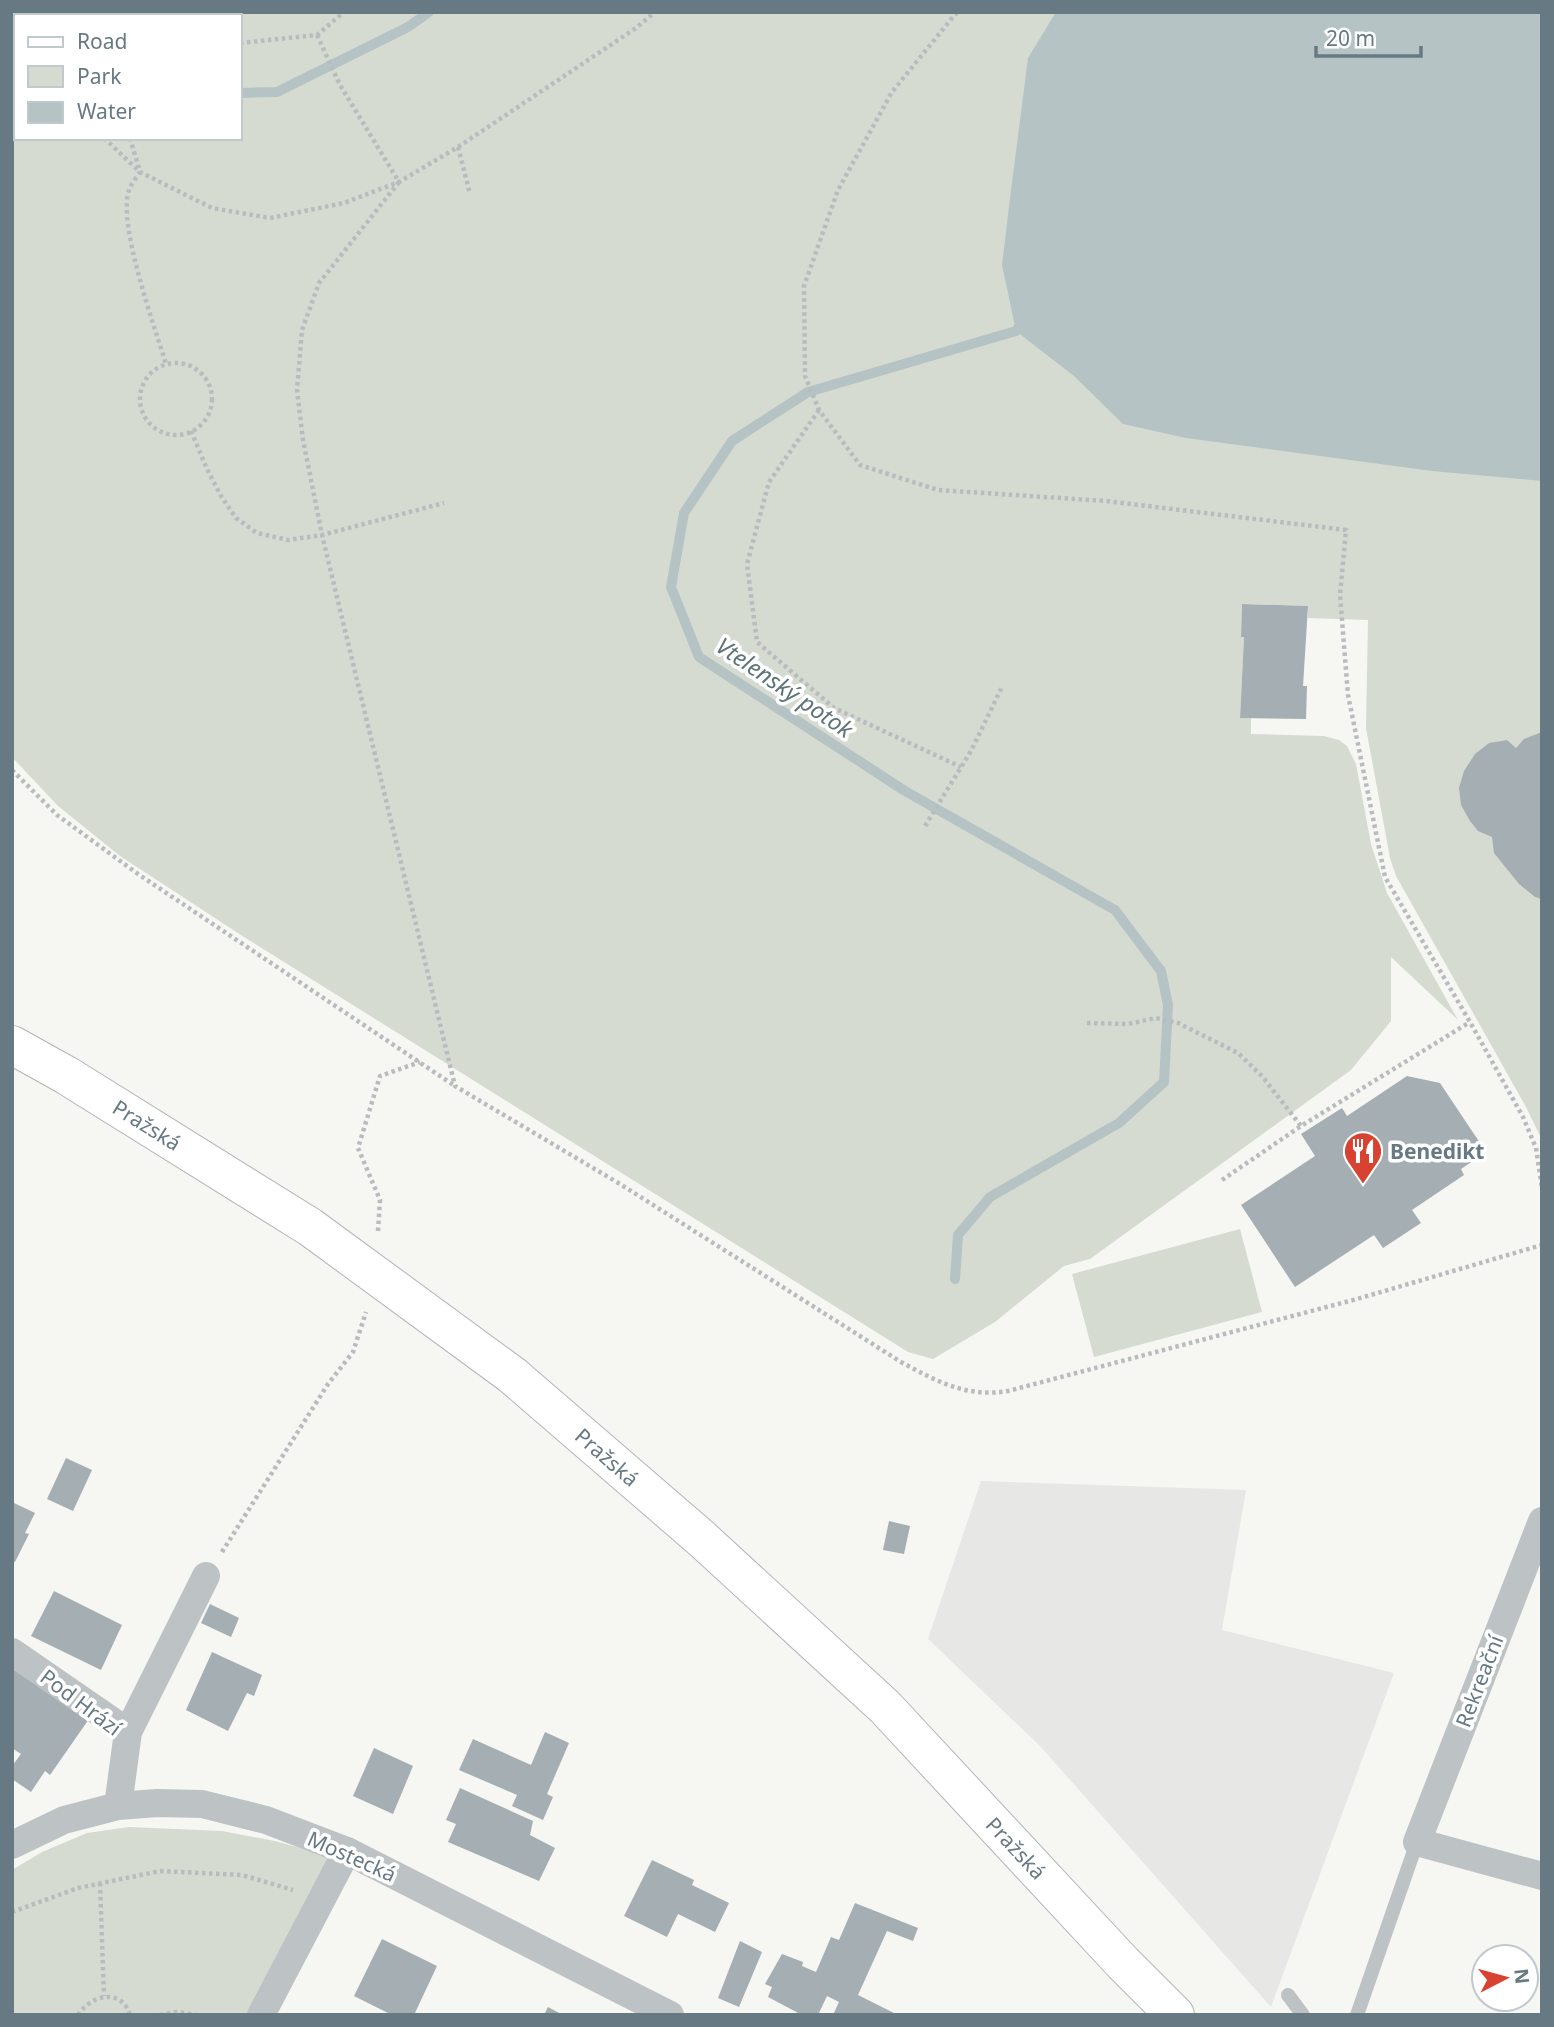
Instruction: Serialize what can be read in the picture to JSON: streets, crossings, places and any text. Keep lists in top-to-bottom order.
{
  "streets": {
    "main road": ["Pražská"],
    "street": ["Rekreační", "Pod Hrází", "Mostecká"]
  },
  "crossings": [
    ["Pod Hrází", "Mostecká"]
  ],
  "water": ["Vtelenský potok"],
  "places": {
    "restaurant": ["Benedikt"]
  },
  "legend": ["Road", "Park", "Water"],
  "scale_bar": "20 m",
  "north": "right"
}
